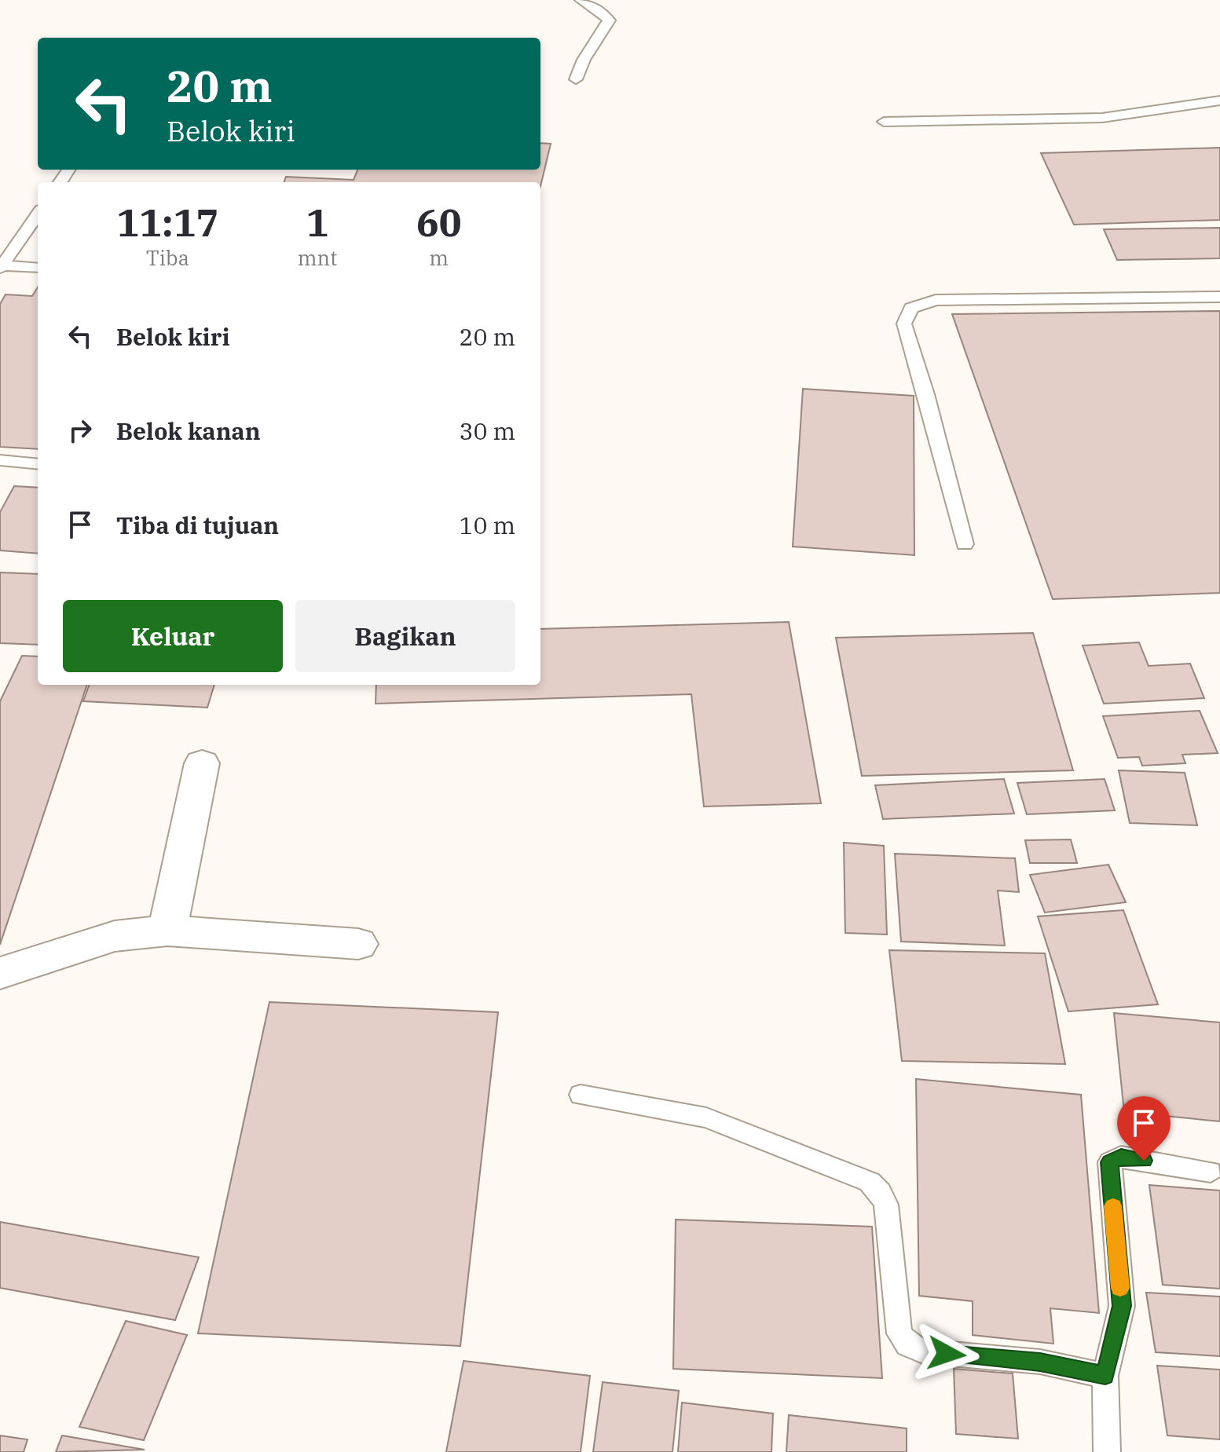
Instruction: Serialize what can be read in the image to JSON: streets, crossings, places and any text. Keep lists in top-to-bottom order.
{
  "page": {
    "turn": ["20 m", "Belok kiri"],
    "eta": [
      "11:17",
      "Tiba",
      "1",
      "mnt",
      "60",
      "m"
    ],
    "list": [
      {
        "name": "Belok kiri",
        "value": "20 m"
      },
      {
        "name": "Belok kanan",
        "value": "30 m"
      },
      {
        "name": "Tiba di tujuan",
        "value": "10 m"
      }
    ],
    "buttons": ["Keluar", "Bagikan"]
  }
}
